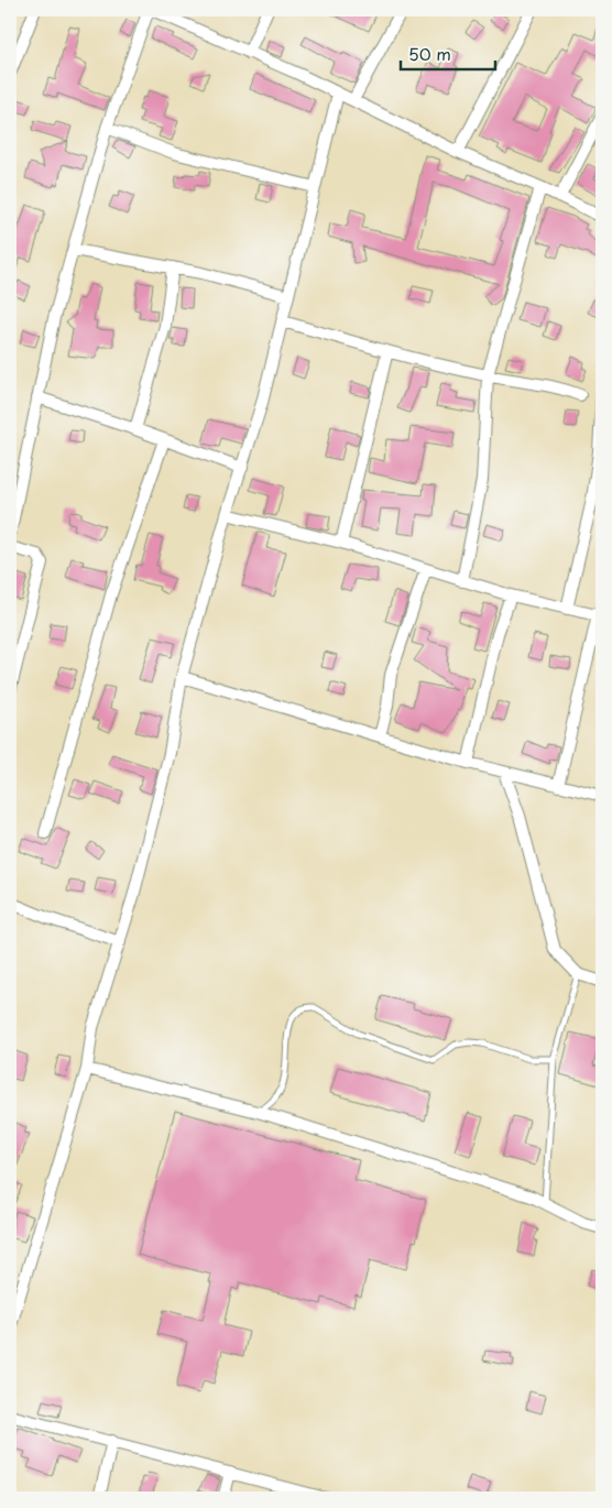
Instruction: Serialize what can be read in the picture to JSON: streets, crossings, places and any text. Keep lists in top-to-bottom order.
{
  "scale_bar": "50 m"
}
